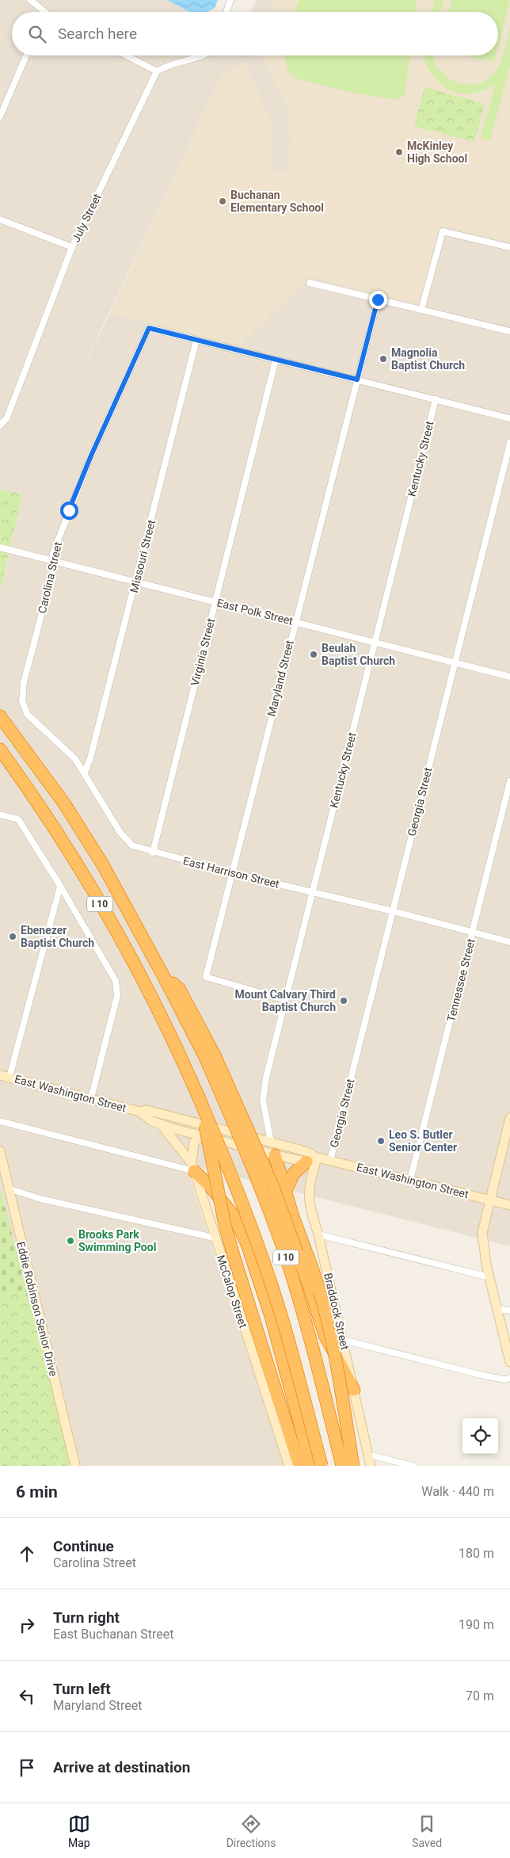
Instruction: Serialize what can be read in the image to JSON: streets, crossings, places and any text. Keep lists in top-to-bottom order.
{
  "streets": {
    "highway": ["I 10"],
    "street": [
      "July Street",
      "Kentucky Street",
      "Missouri Street",
      "Carolina Street",
      "East Polk Street",
      "Virginia Street",
      "Maryland Street",
      "Georgia Street",
      "East Harrison Street",
      "Tennessee Street",
      "East Washington Street",
      "McCalop Street",
      "Eddie Robinson Senior Drive",
      "Braddock Street"
    ]
  },
  "crossings": [
    ["Kentucky Street", "East Polk Street"],
    ["Kentucky Street", "Maryland Street"],
    ["Kentucky Street", "East Harrison Street"],
    ["Missouri Street", "Carolina Street"],
    ["Missouri Street", "East Polk Street"],
    ["Missouri Street", "East Harrison Street"],
    ["Carolina Street", "East Polk Street"],
    ["Carolina Street", "East Harrison Street"],
    ["East Polk Street", "Virginia Street"],
    ["East Polk Street", "Maryland Street"],
    ["East Polk Street", "Georgia Street"],
    ["Virginia Street", "East Harrison Street"],
    ["Maryland Street", "East Harrison Street"],
    ["Georgia Street", "East Harrison Street"],
    ["Georgia Street", "East Washington Street"],
    ["East Harrison Street", "Tennessee Street"],
    ["Tennessee Street", "East Washington Street"],
    ["East Washington Street", "Braddock Street"]
  ],
  "places": [
    "McKinley High School",
    "Buchanan Elementary School",
    "Magnolia Baptist Church",
    "Beulah Baptist Church",
    "Ebenezer Baptist Church",
    "Mount Calvary Third Baptist Church",
    "Leo S. Butler Senior Center",
    "Brooks Park Swimming Pool"
  ],
  "page": {
    "search": "Search here",
    "heading": ["6 min", "Walk · 440 m"],
    "list": [
      ["Continue", "Carolina Street", "180 m"],
      ["Turn right", "East Buchanan Street", "190 m"],
      ["Turn left", "Maryland Street", "70 m"],
      "Arrive at destination"
    ],
    "nav": ["Map", "Directions", "Saved"]
  }
}
